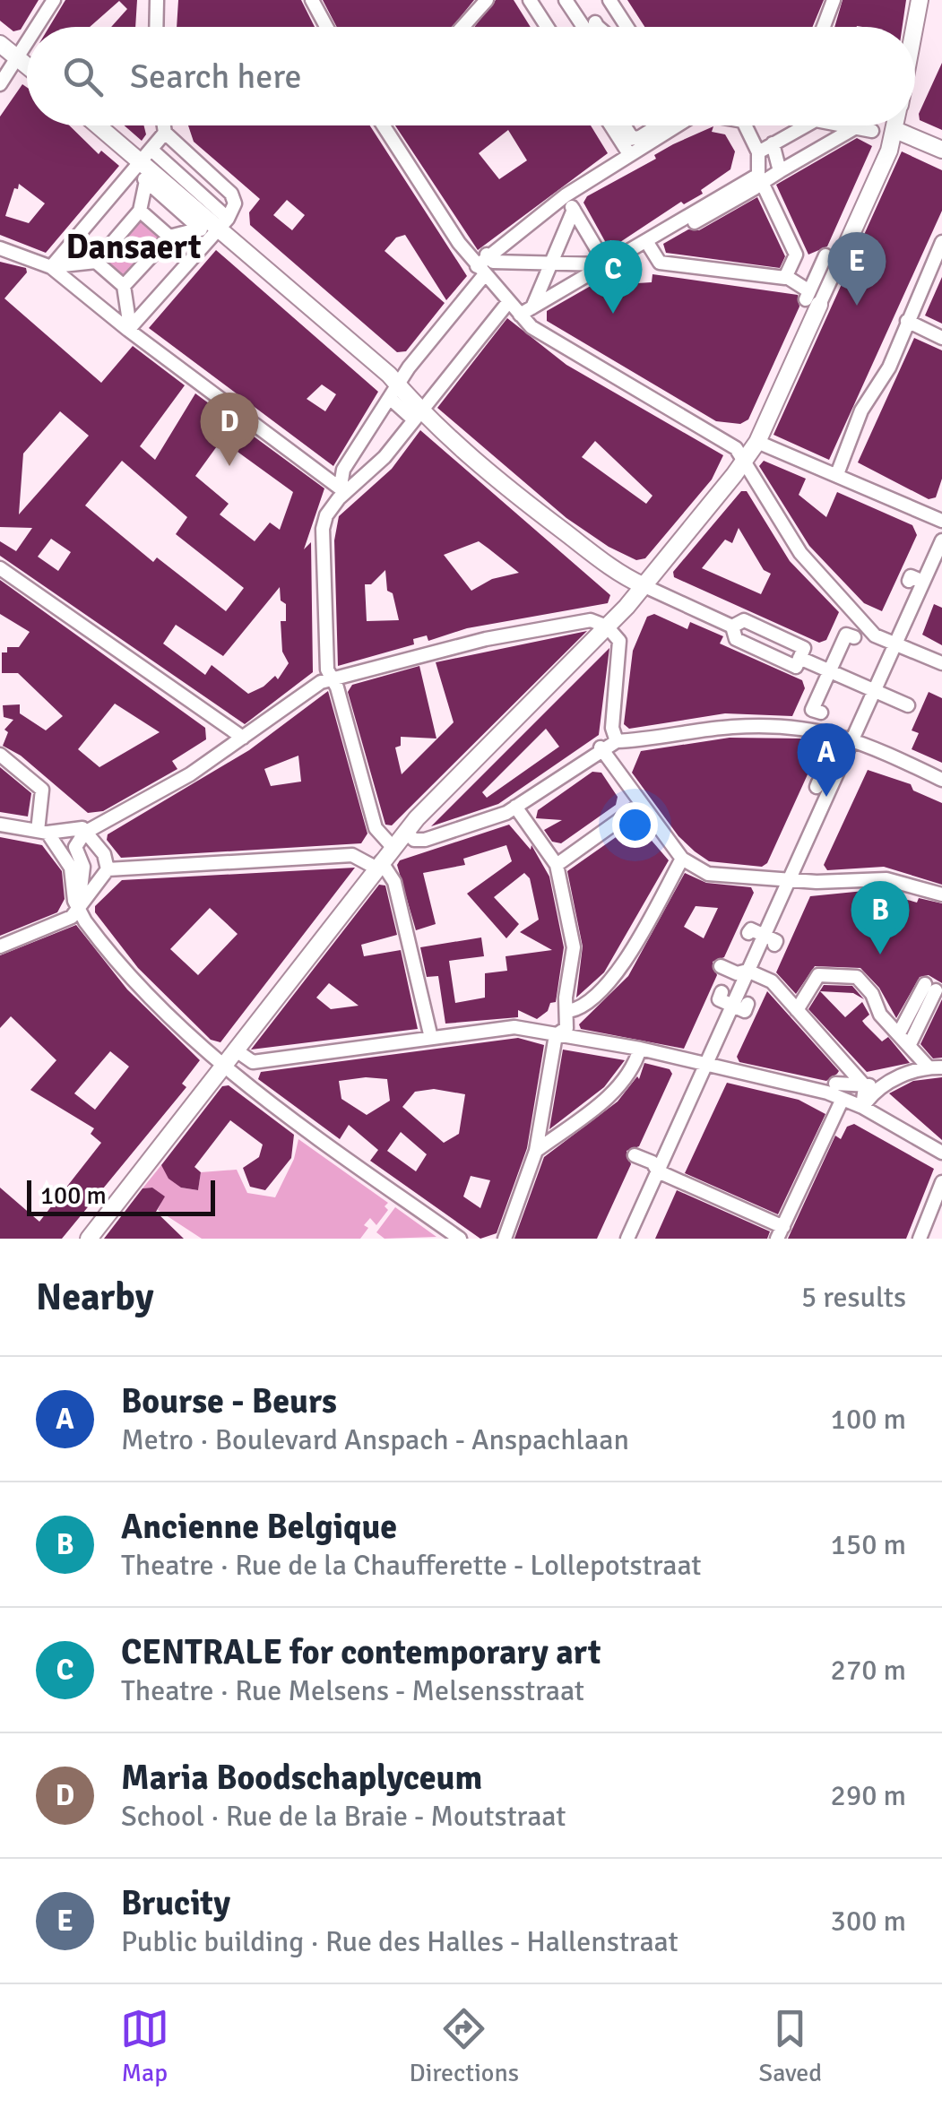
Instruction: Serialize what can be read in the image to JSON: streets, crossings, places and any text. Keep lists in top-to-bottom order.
{
  "districts": ["Dansaert"],
  "scale_bar": "100 m",
  "page": {
    "search": "Search here",
    "pins": [
      "E",
      "C",
      "D",
      "A",
      "B"
    ],
    "scale": "100 m",
    "heading": ["Nearby", "5 results"],
    "list": [
      {
        "mark": "A",
        "name": "Bourse - Beurs",
        "note": "Metro · Boulevard Anspach - Anspachlaan",
        "value": "100 m"
      },
      {
        "mark": "B",
        "name": "Ancienne Belgique",
        "note": "Theatre · Rue de la Chaufferette - Lollepotstraat",
        "value": "150 m"
      },
      {
        "mark": "C",
        "name": "CENTRALE for contemporary art",
        "note": "Theatre · Rue Melsens - Melsensstraat",
        "value": "270 m"
      },
      {
        "mark": "D",
        "name": "Maria Boodschaplyceum",
        "note": "School · Rue de la Braie - Moutstraat",
        "value": "290 m"
      },
      {
        "mark": "E",
        "name": "Brucity",
        "note": "Public building · Rue des Halles - Hallenstraat",
        "value": "300 m"
      }
    ],
    "nav": ["Map", "Directions", "Saved"]
  }
}
